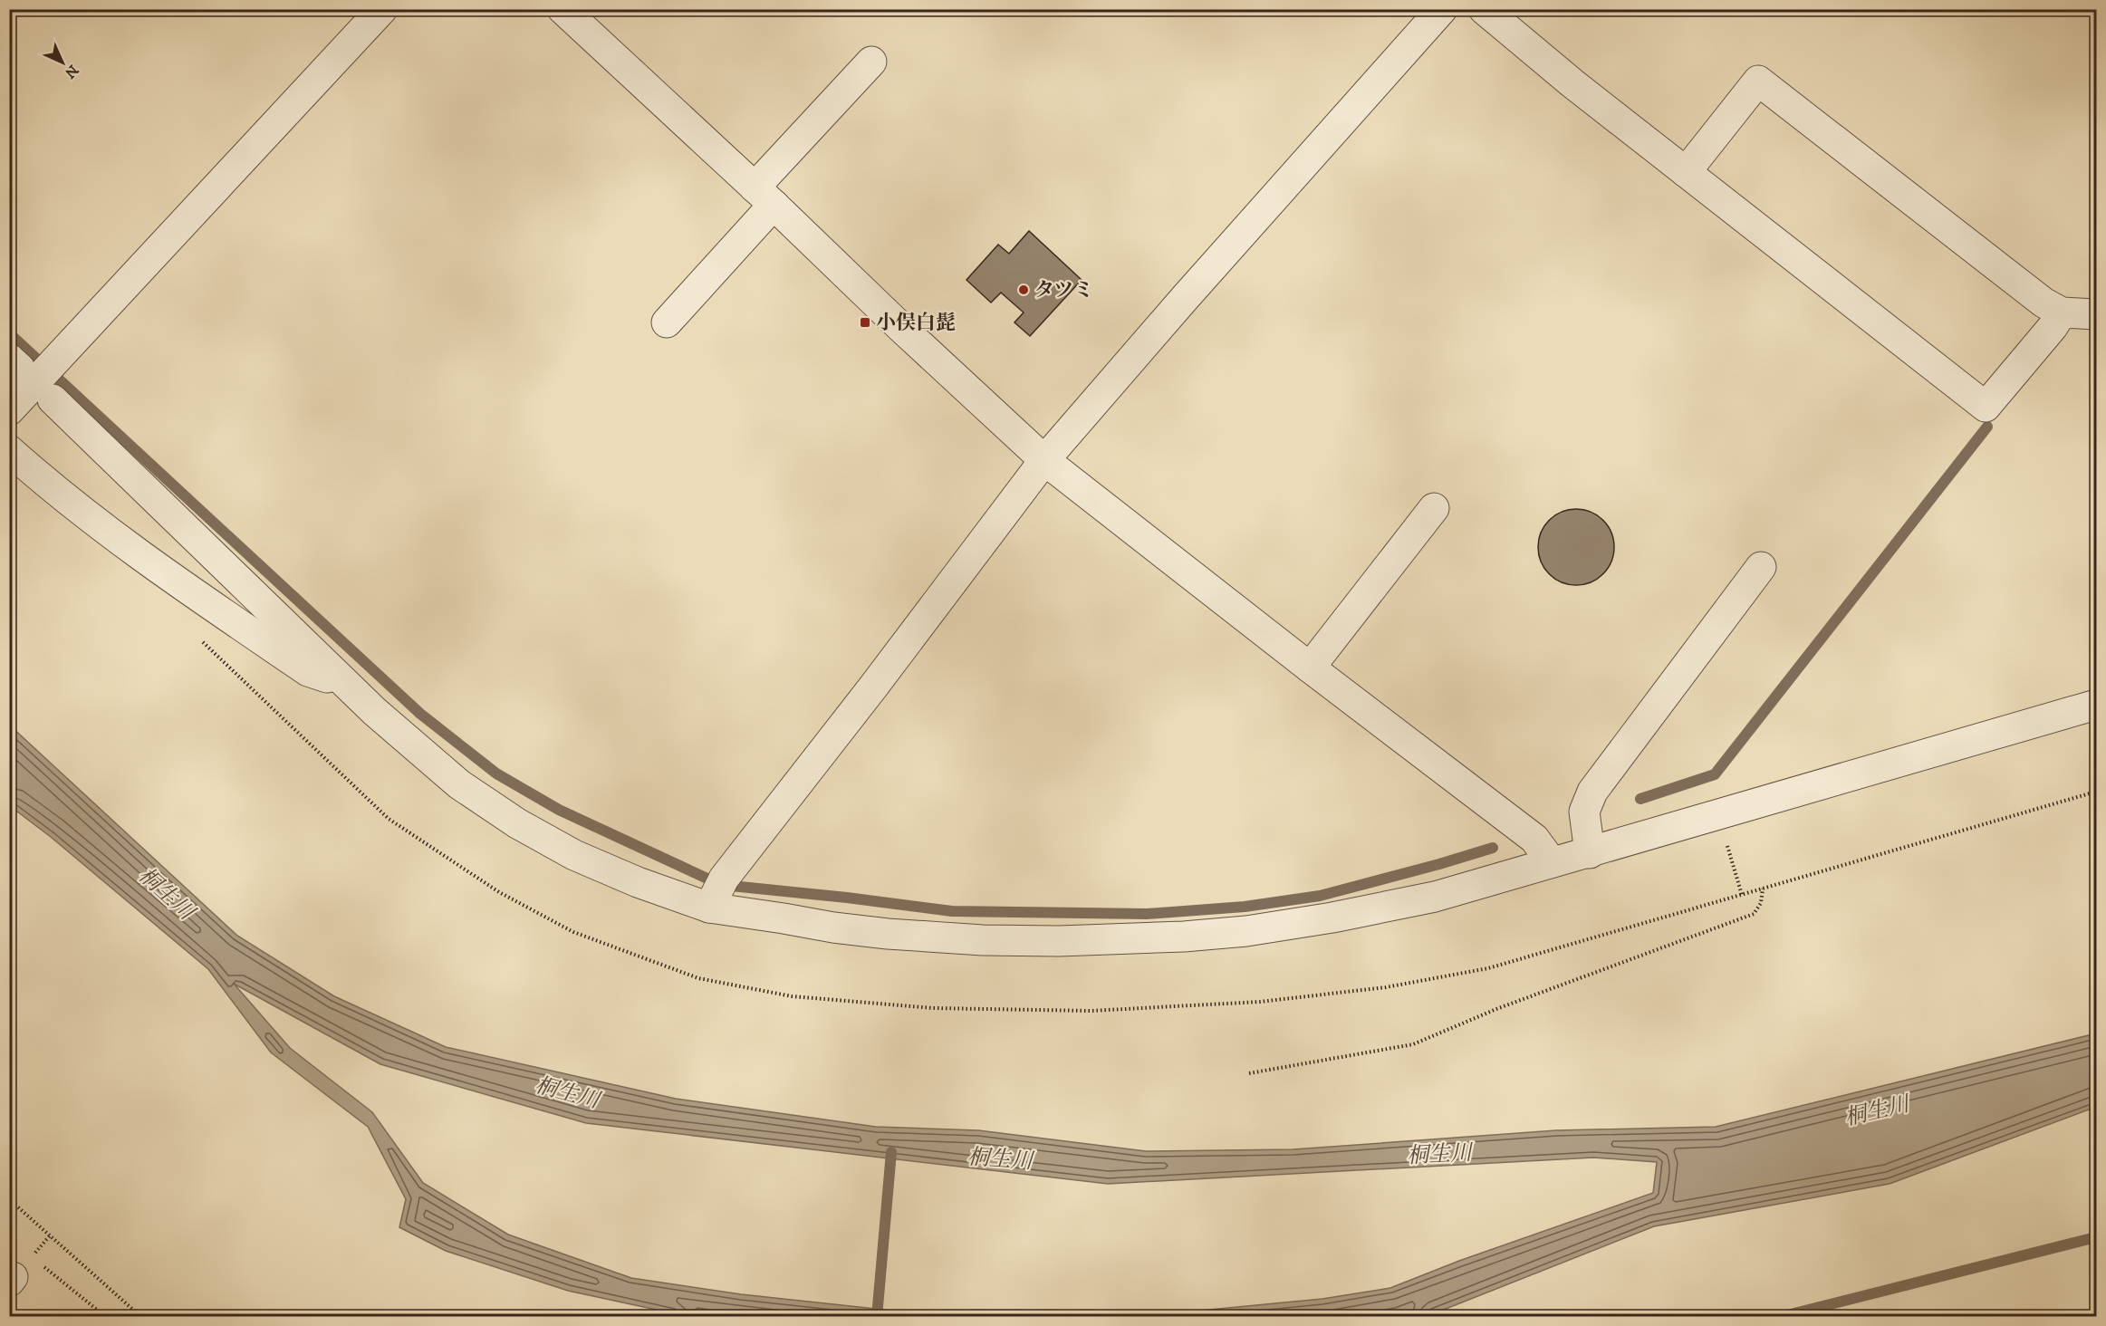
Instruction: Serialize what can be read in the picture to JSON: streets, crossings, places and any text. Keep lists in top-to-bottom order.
{
  "water": ["桐生川"],
  "places": {
    "other": ["タツミ"],
    "transit": ["小俣白髭"]
  },
  "north": "bottom right"
}
